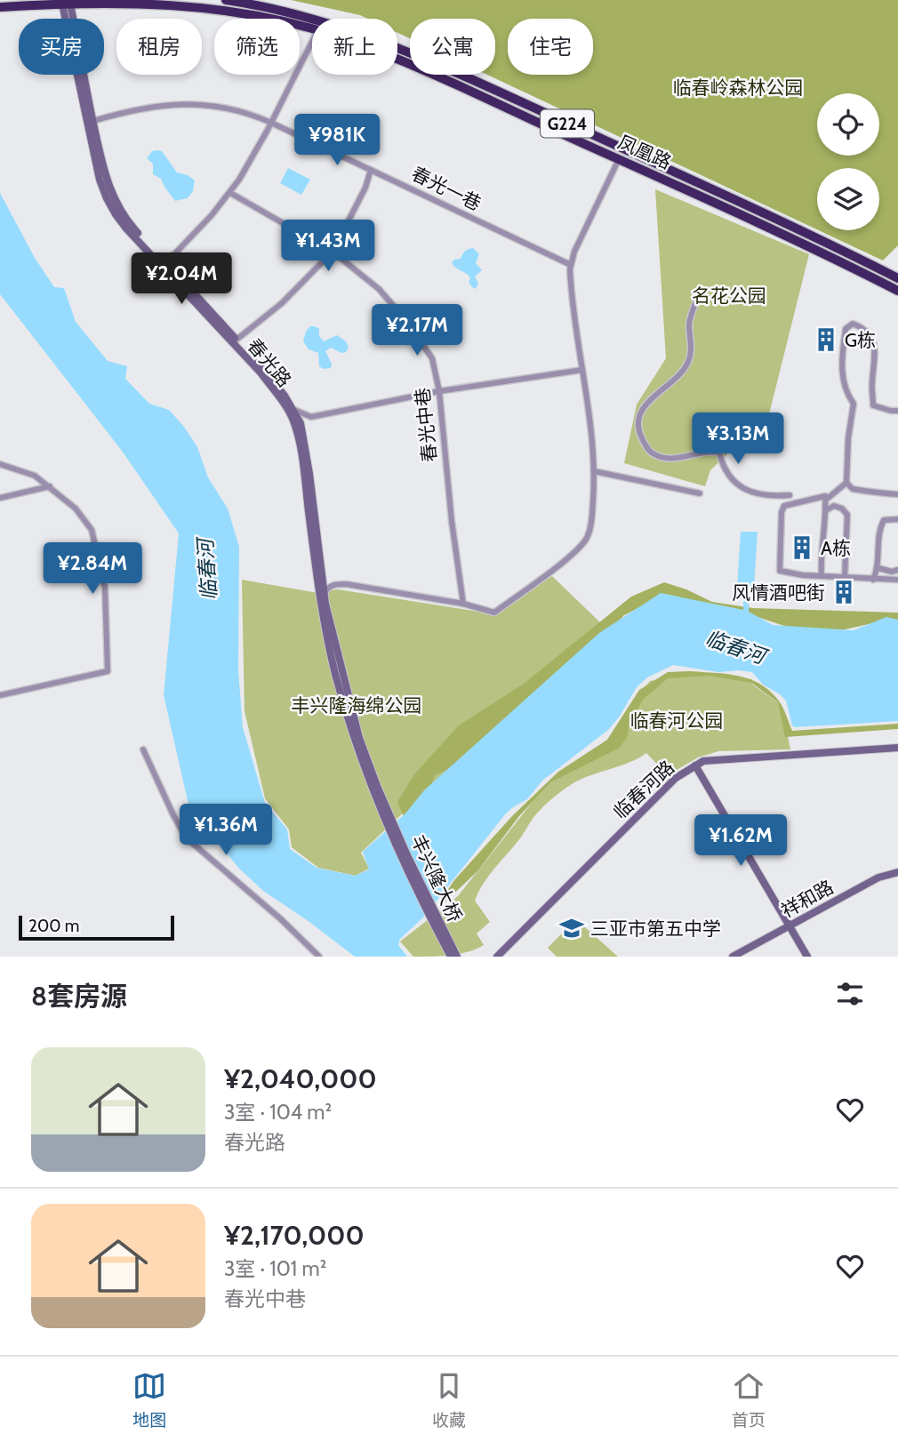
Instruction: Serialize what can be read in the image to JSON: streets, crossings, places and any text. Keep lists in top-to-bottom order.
{
  "streets": {
    "highway": ["G224", "凤凰路"],
    "main road": [
      "春光路",
      "临春河路",
      "丰兴隆大桥",
      "祥和路"
    ],
    "street": ["春光一巷", "春光中巷"]
  },
  "crossings": [
    ["凤凰路", "春光路"],
    ["春光一巷", "春光路"]
  ],
  "water": ["临春河"],
  "parks": [
    "临春岭森林公园",
    "名花公园",
    "丰兴隆海绵公园",
    "临春河公园"
  ],
  "places": {
    "building": ["G栋", "A栋", "风情酒吧街"],
    "school or university": ["三亚市第五中学"]
  },
  "scale_bar": "200 m",
  "page": {
    "chip": [
      "买房",
      "租房",
      "筛选",
      "新上",
      "公寓",
      "住宅"
    ],
    "price": [
      "¥981K",
      "¥1.43M",
      "¥2.04M",
      "¥2.17M",
      "¥3.13M",
      "¥2.84M",
      "¥1.36M",
      "¥1.62M"
    ],
    "scale": "200 m",
    "heading": "8套房源",
    "list": [
      {
        "name": "¥2,040,000",
        "note": "3室 · 104 m² · 春光路"
      },
      {
        "name": "¥2,170,000",
        "note": "3室 · 101 m² · 春光中巷"
      }
    ],
    "tabs": ["地图", "收藏", "首页"]
  }
}
